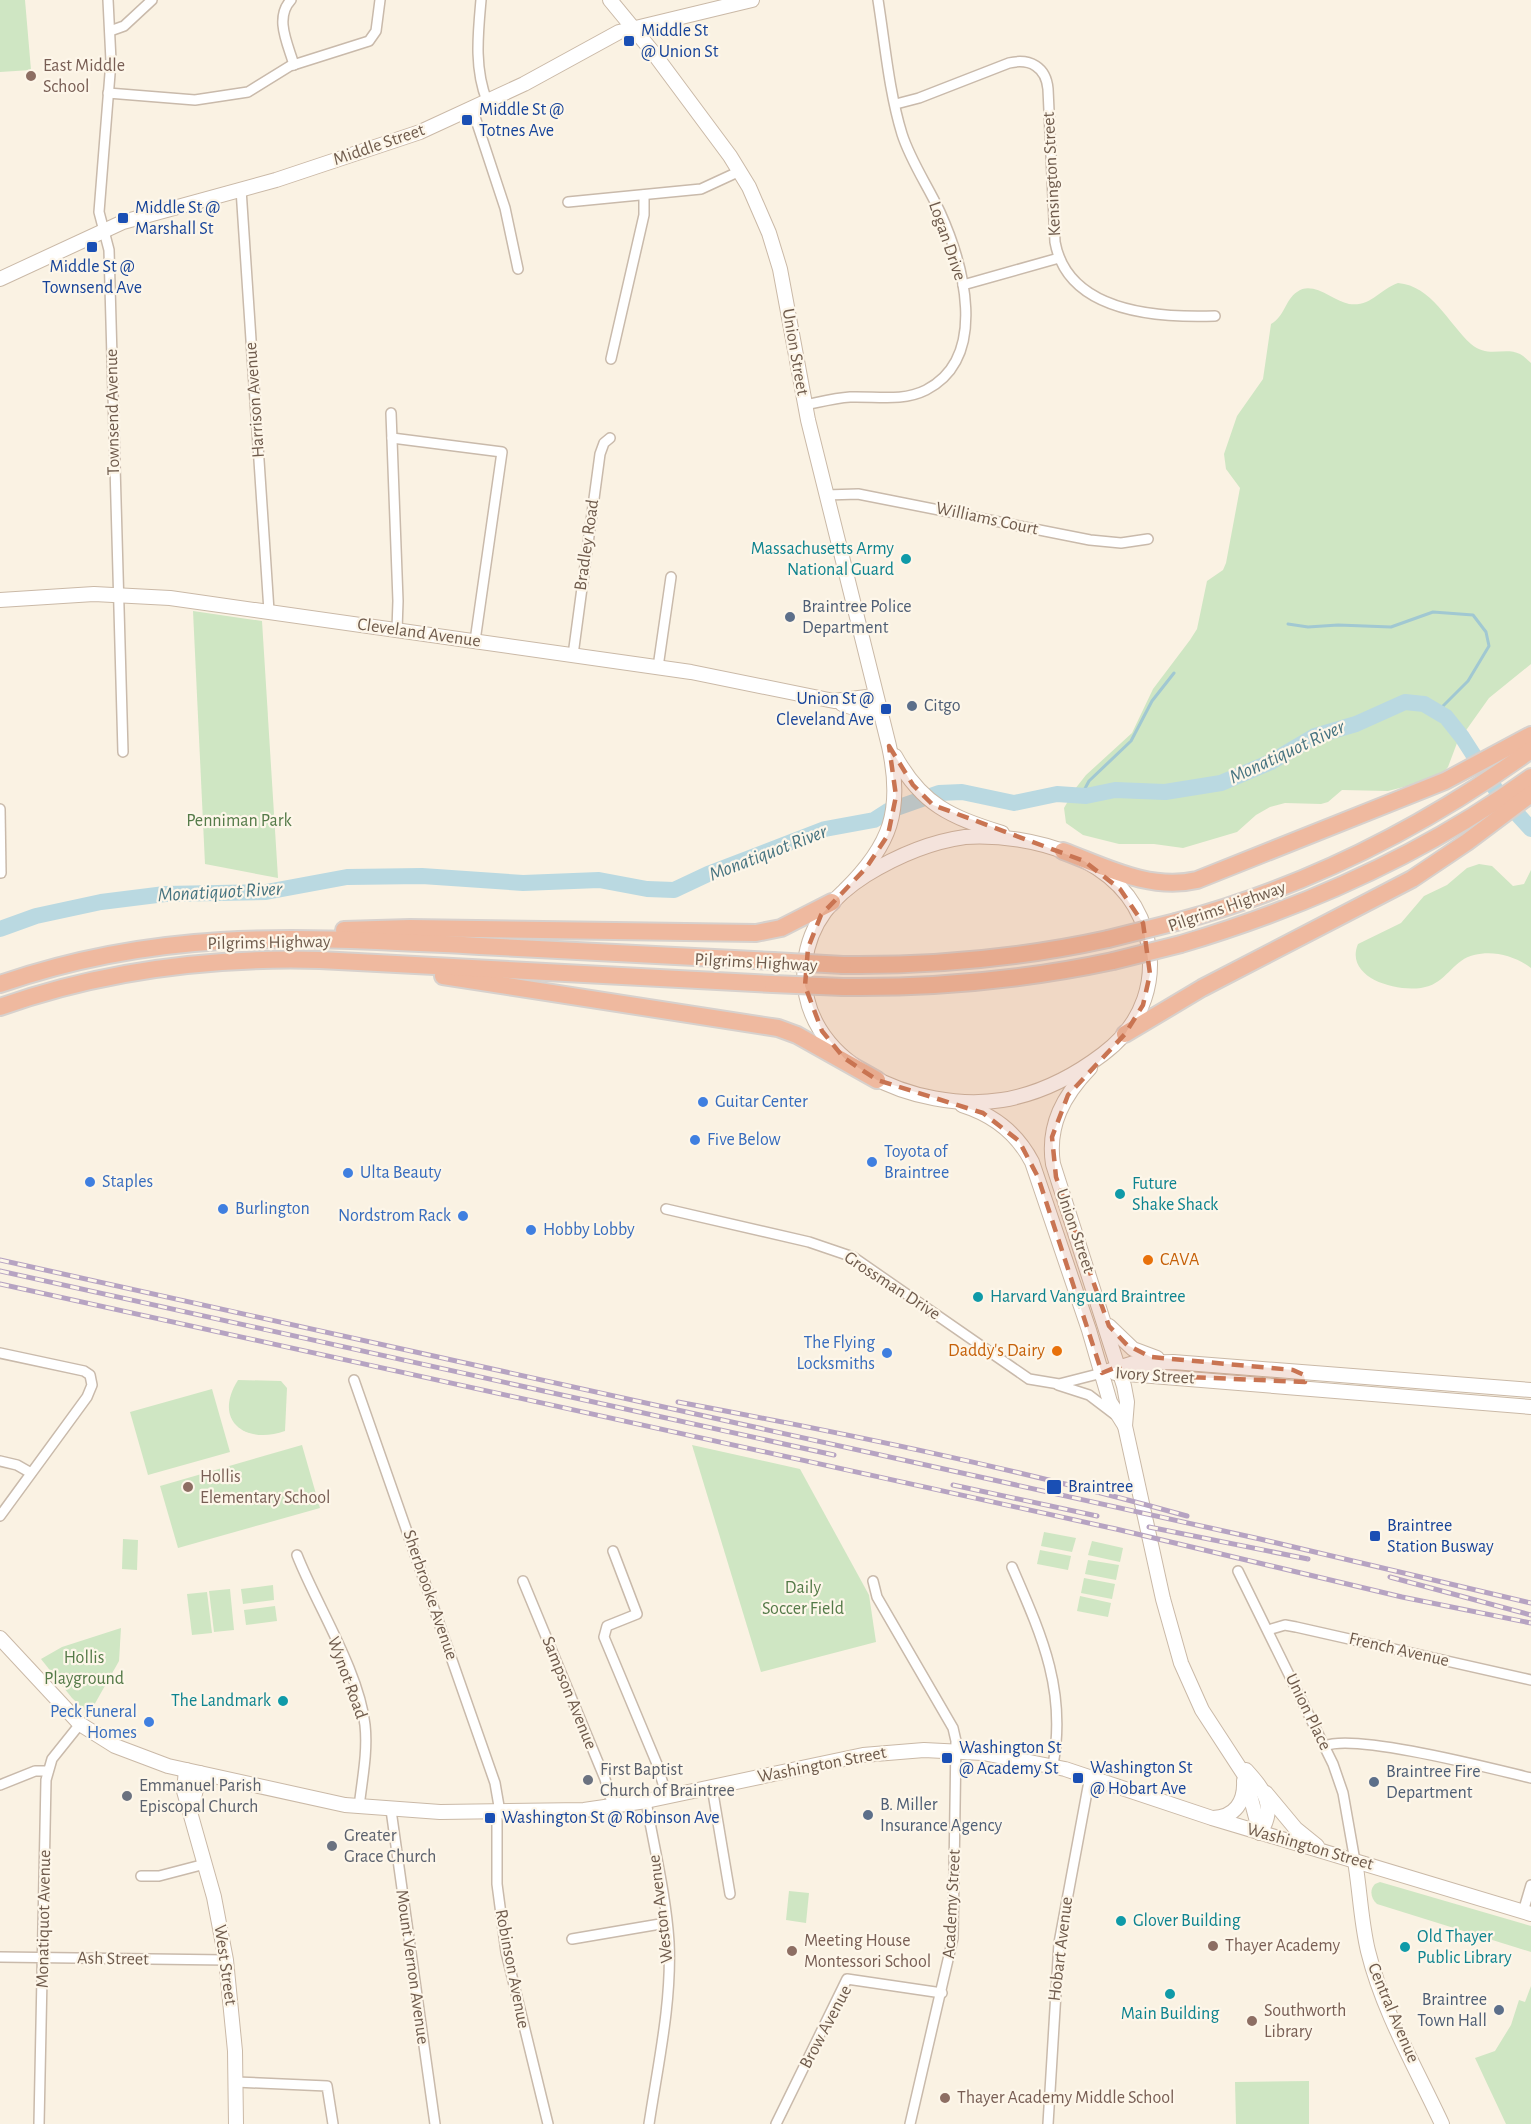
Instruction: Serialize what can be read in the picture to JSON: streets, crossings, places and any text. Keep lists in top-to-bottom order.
{
  "streets": {
    "highway": ["Pilgrims Highway"],
    "main road": [
      "Middle Street",
      "Union Street",
      "Cleveland Avenue",
      "Ivory Street",
      "Washington Street",
      "West Street",
      "Central Avenue"
    ],
    "street": [
      "Kensington Street",
      "Logan Drive",
      "Harrison Avenue",
      "Townsend Avenue",
      "Williams Court",
      "Bradley Road",
      "Grossman Drive",
      "Sherbrooke Avenue",
      "French Avenue",
      "Wynot Road",
      "Sampson Avenue",
      "Union Place",
      "Academy Street",
      "Weston Avenue",
      "Monatiquot Avenue",
      "Hobart Avenue",
      "Ash Street",
      "Mount Vernon Avenue",
      "Robinson Avenue",
      "Brow Avenue"
    ]
  },
  "crossings": [
    ["Middle Street", "Union Street"],
    ["Middle Street", "Harrison Avenue"],
    ["Middle Street", "Townsend Avenue"],
    ["Kensington Street", "Logan Drive"],
    ["Logan Drive", "Union Street"],
    ["Union Street", "Williams Court"],
    ["Union Street", "Cleveland Avenue"],
    ["Union Street", "Grossman Drive"],
    ["Union Street", "Ivory Street"],
    ["Union Street", "Washington Street"],
    ["Harrison Avenue", "Cleveland Avenue"],
    ["Townsend Avenue", "Cleveland Avenue"],
    ["Bradley Road", "Cleveland Avenue"],
    ["Grossman Drive", "Ivory Street"],
    ["Sherbrooke Avenue", "Washington Street"],
    ["Sherbrooke Avenue", "Robinson Avenue"],
    ["French Avenue", "Union Place"],
    ["Wynot Road", "Washington Street"],
    ["Sampson Avenue", "Washington Street"],
    ["Union Place", "Washington Street"],
    ["Union Place", "Central Avenue"],
    ["Washington Street", "Academy Street"],
    ["Washington Street", "Weston Avenue"],
    ["Washington Street", "Monatiquot Avenue"],
    ["Washington Street", "Hobart Avenue"],
    ["Washington Street", "West Street"],
    ["Washington Street", "Mount Vernon Avenue"],
    ["Washington Street", "Robinson Avenue"],
    ["Washington Street", "Central Avenue"],
    ["Academy Street", "Brow Avenue"],
    ["Monatiquot Avenue", "Ash Street"],
    ["Ash Street", "West Street"]
  ],
  "water": ["Monatiquot River"],
  "parks": ["Penniman Park", "Daily Soccer Field", "Hollis Playground"],
  "places": {
    "transit": [
      "Middle St @ Union St",
      "Middle St @ Totnes Ave",
      "Middle St @ Marshall St",
      "Middle St @ Townsend Ave",
      "Union St @ Cleveland Ave",
      "Braintree",
      "Braintree Station Busway",
      "Washington St @ Academy St",
      "Washington St @ Hobart Ave",
      "Washington St @ Robinson Ave"
    ],
    "other": [
      "East Middle School",
      "Massachusetts Army National Guard",
      "Braintree Police Department",
      "Citgo",
      "Guitar Center",
      "Five Below",
      "Toyota of Braintree",
      "Ulta Beauty",
      "Staples",
      "Future Shake Shack",
      "Burlington",
      "Nordstrom Rack",
      "Hobby Lobby",
      "CAVA",
      "Harvard Vanguard Braintree",
      "Daddy's Dairy",
      "The Flying Locksmiths",
      "Hollis Elementary School",
      "The Landmark",
      "Peck Funeral Homes",
      "First Baptist Church of Braintree",
      "Braintree Fire Department",
      "Emmanuel Parish Episcopal Church",
      "B. Miller Insurance Agency",
      "Greater Grace Church",
      "Glover Building",
      "Thayer Academy",
      "Old Thayer Public Library",
      "Meeting House Montessori School",
      "Main Building",
      "Braintree Town Hall",
      "Southworth Library",
      "Thayer Academy Middle School"
    ]
  }
}
